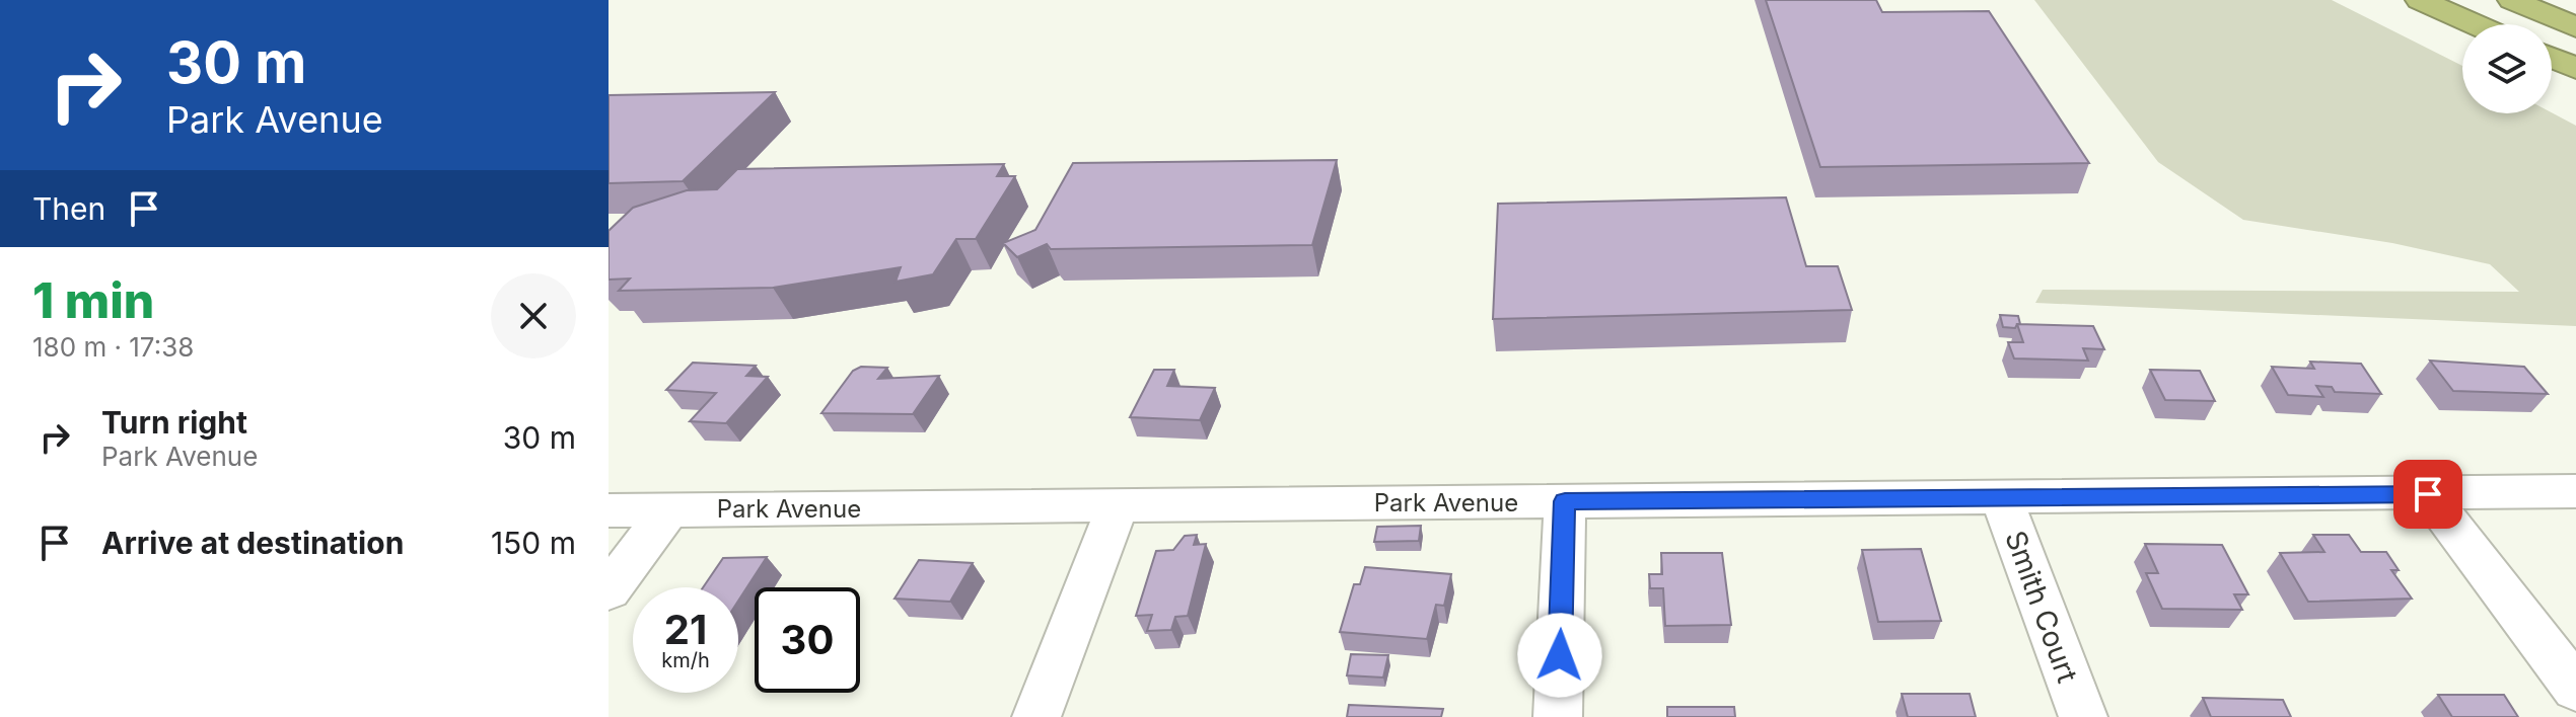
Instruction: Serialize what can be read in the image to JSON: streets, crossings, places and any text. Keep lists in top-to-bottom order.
{
  "streets": {
    "street": ["Park Avenue", "Smith Court"]
  },
  "crossings": [
    ["Park Avenue", "Smith Court"]
  ],
  "page": {
    "turn": ["30 m", "Park Avenue"],
    "then": "Then",
    "heading": ["1 min", "180 m · 17:38"],
    "list": [
      {
        "name": "Turn right",
        "note": "Park Avenue",
        "value": "30 m"
      },
      {
        "name": "Arrive at destination",
        "value": "150 m"
      }
    ],
    "speed": "21 km/h",
    "limit": "30"
  }
}
